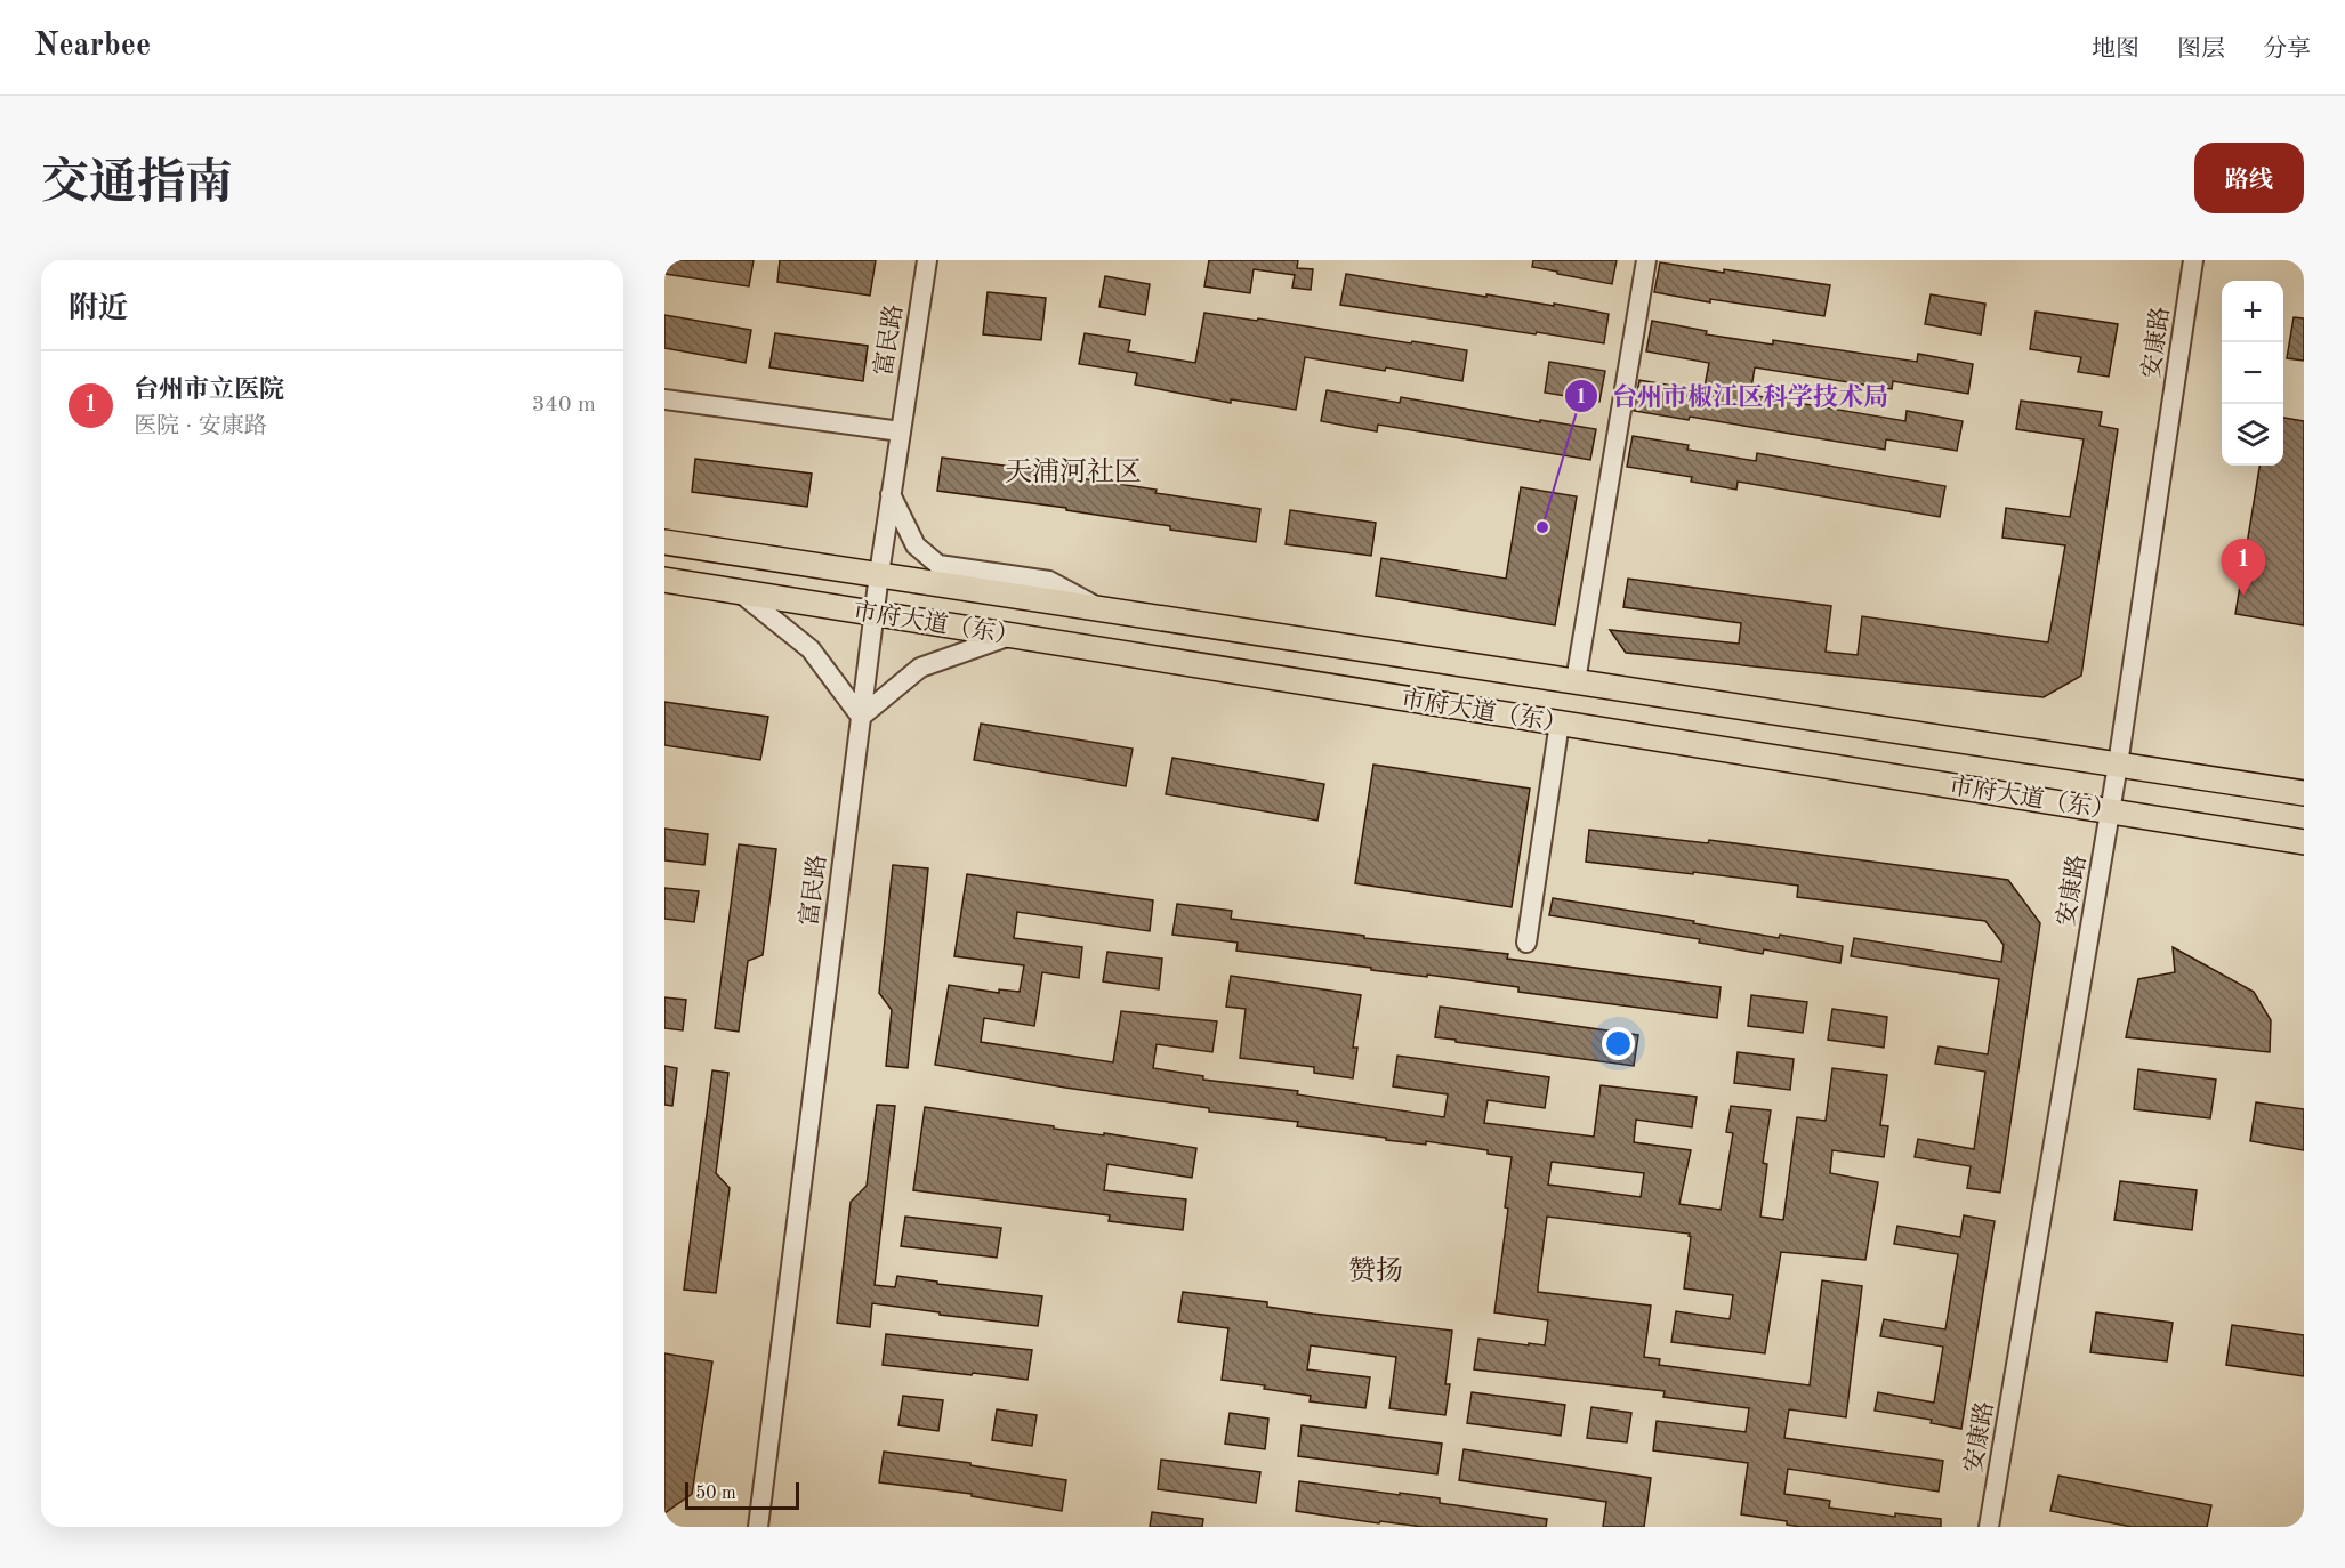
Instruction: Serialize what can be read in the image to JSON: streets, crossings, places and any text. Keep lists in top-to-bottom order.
{
  "streets": {
    "main road": ["市府大道（东）"],
    "street": ["富民路", "安康路"]
  },
  "crossings": [
    ["富民路", "市府大道（东）"],
    ["安康路", "市府大道（东）"]
  ],
  "districts": ["天浦河社区", "赞扬"],
  "places": ["台州市椒江区科学技术局"],
  "scale_bar": "50 m",
  "page": {
    "header": "Nearbee",
    "nav": ["地图", "图层", "分享"],
    "title": "交通指南",
    "buttons": "路线",
    "heading": "附近",
    "map_buttons": ["+", "−"],
    "list": [
      {
        "mark": "1",
        "name": "台州市立医院",
        "note": "医院 · 安康路",
        "value": "340 m"
      }
    ],
    "pins": "1",
    "scale": "50 m"
  }
}
